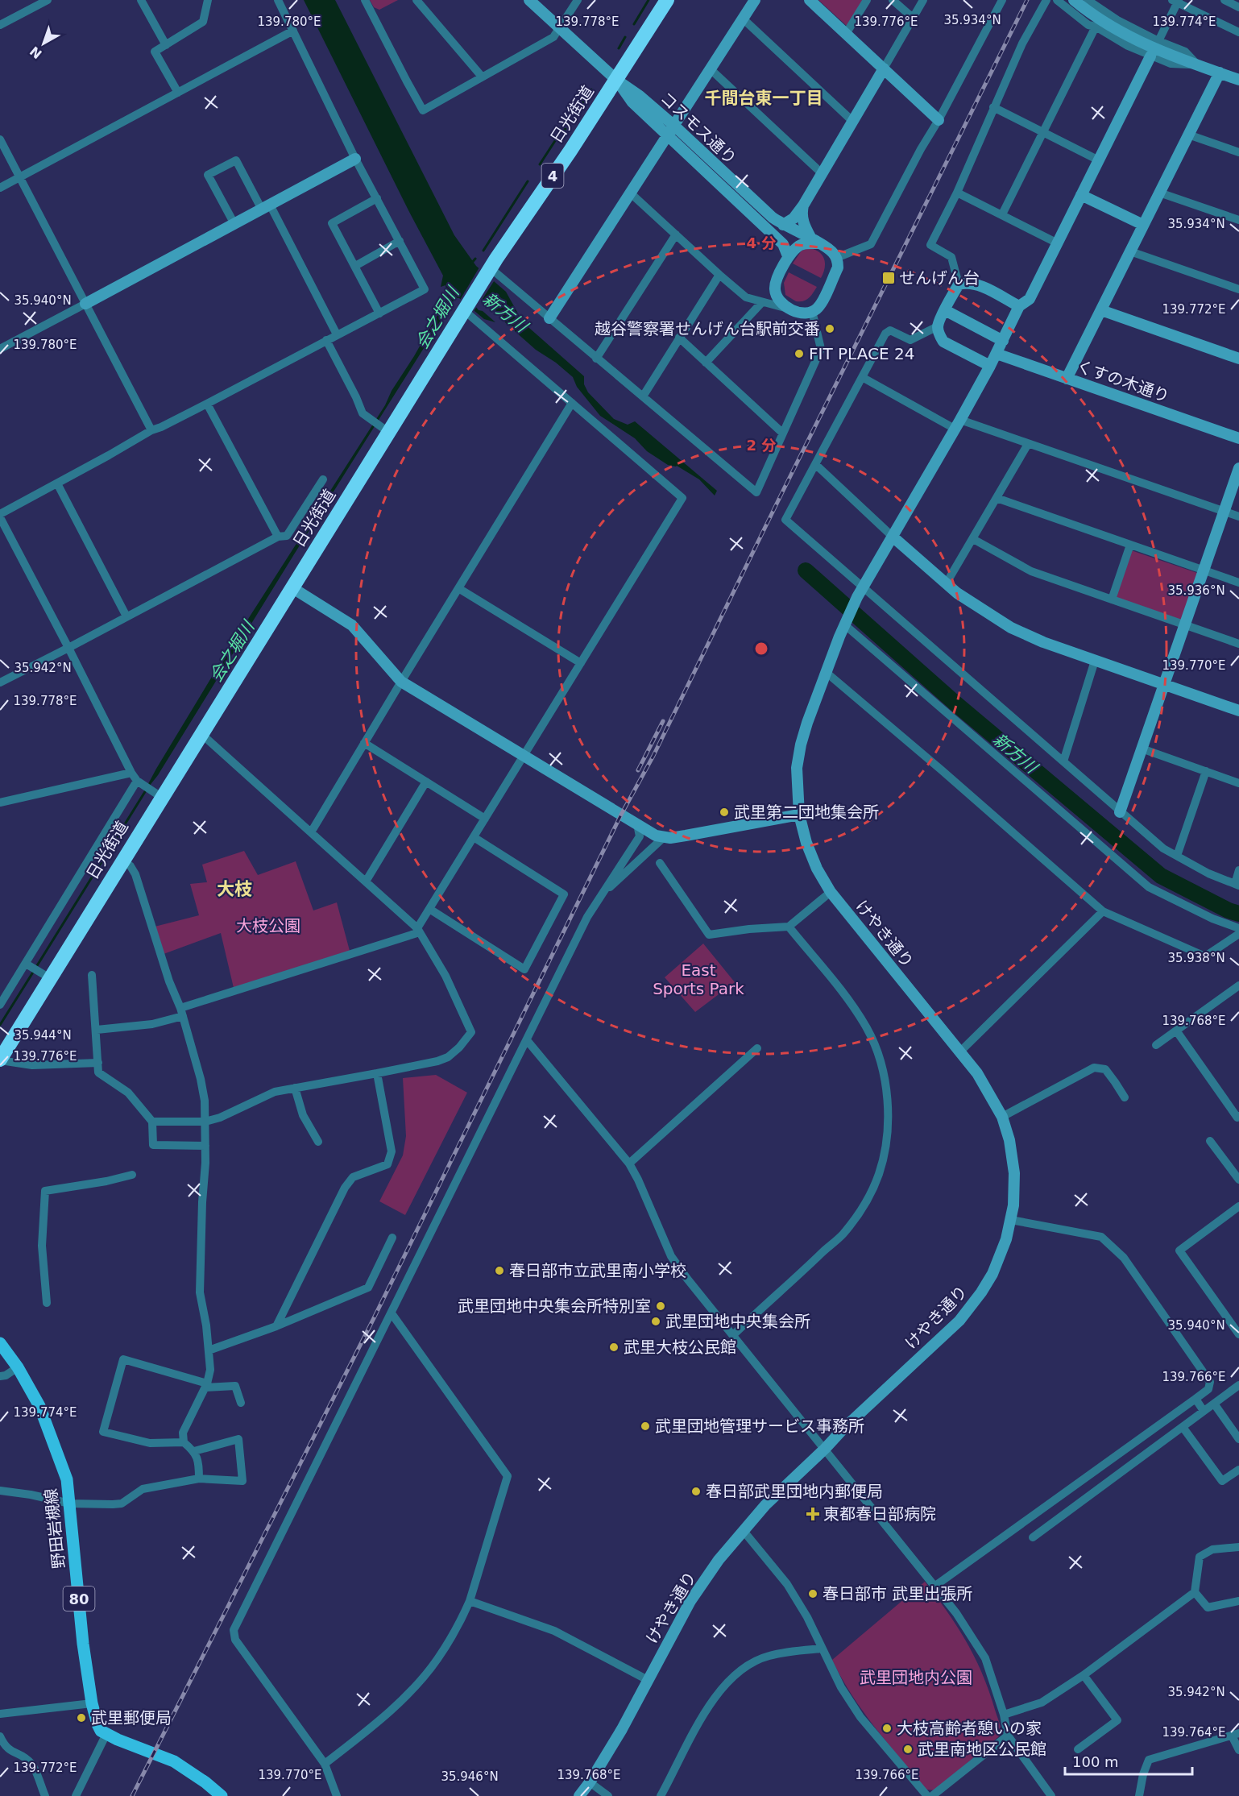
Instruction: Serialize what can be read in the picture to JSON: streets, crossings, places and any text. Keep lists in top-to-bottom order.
{
  "streets": {
    "highway": ["日光街道", "4"],
    "main road": ["野田岩槻線", "80"],
    "street": ["コスモス通り", "くすの木通り", "けやき通り"]
  },
  "crossings": [
    ["日光街道", "コスモス通り"],
    ["くすの木通り", "けやき通り"]
  ],
  "districts": ["千間台東一丁目", "大枝"],
  "water": ["新方川", "会之堀川"],
  "parks": ["大枝公園", "East Sports Park", "武里団地内公園"],
  "places": {
    "transit": ["せんげん台"],
    "other": [
      "越谷警察署せんげん台駅前交番",
      "FIT PLACE 24",
      "武里第二団地集会所",
      "春日部市立武里南小学校",
      "武里団地中央集会所特別室",
      "武里団地中央集会所",
      "武里大枝公民館",
      "武里団地管理サービス事務所",
      "春日部武里団地内郵便局",
      "春日部市 武里出張所",
      "武里郵便局",
      "大枝高齢者憩いの家",
      "武里南地区公民館"
    ],
    "health": ["東都春日部病院"]
  },
  "scale_bar": "100 m",
  "north": "bottom left",
  "coordinates": [
    "35.934°N",
    "139.780°E",
    "139.778°E",
    "139.776°E",
    "139.774°E",
    "35.940°N",
    "139.772°E",
    "35.936°N",
    "139.770°E",
    "35.942°N",
    "35.938°N",
    "139.768°E",
    "35.944°N",
    "139.766°E",
    "139.764°E",
    "35.946°N"
  ],
  "rings": ["4 分", "2 分"]
}
